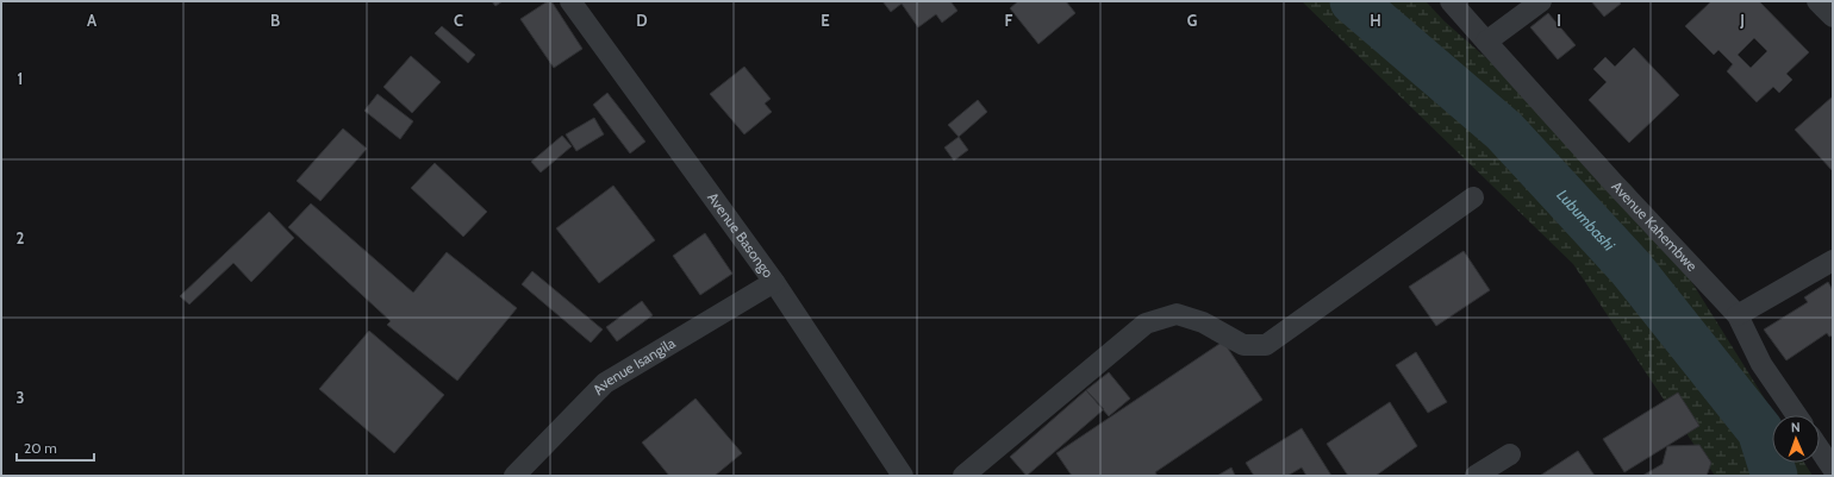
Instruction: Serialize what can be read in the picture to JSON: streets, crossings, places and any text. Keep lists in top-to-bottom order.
{
  "streets": {
    "street": ["Avenue Kahembwe", "Avenue Basongo", "Avenue Isangila"]
  },
  "crossings": [
    ["Avenue Basongo", "Avenue Isangila"]
  ],
  "water": ["Lubumbashi"],
  "scale_bar": "20 m",
  "north": "top",
  "grid": {
    "columns": [
      "A",
      "B",
      "C",
      "D",
      "E",
      "F",
      "G",
      "H",
      "I",
      "J"
    ],
    "rows": ["1", "2", "3"]
  }
}
